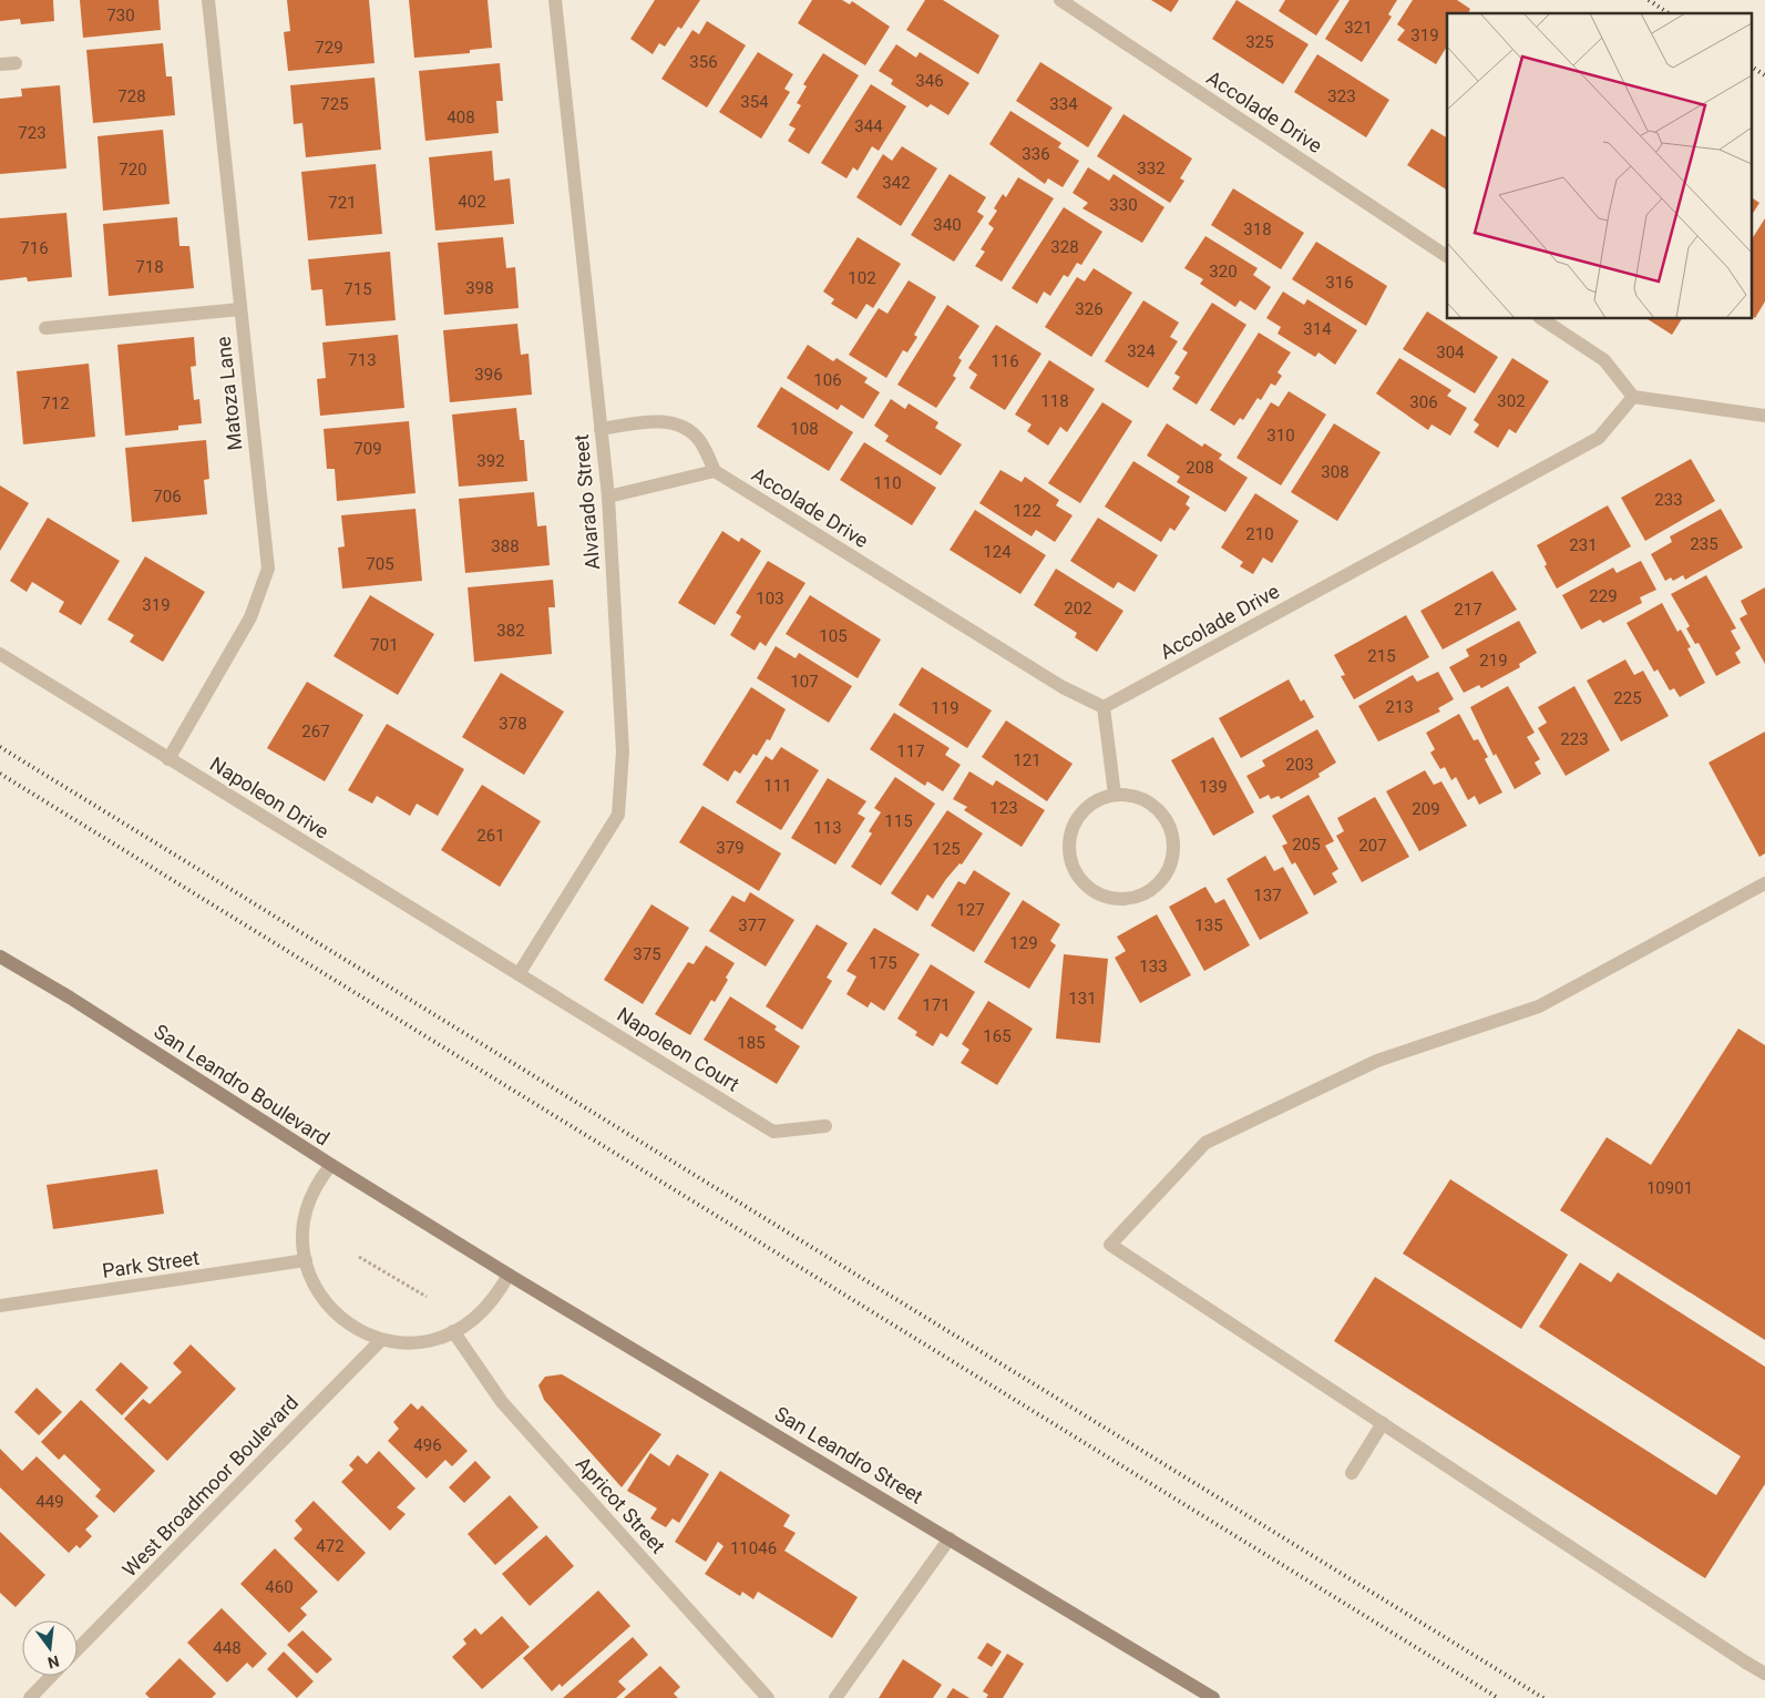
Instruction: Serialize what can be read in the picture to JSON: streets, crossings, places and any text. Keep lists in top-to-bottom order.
{
  "streets": {
    "main road": ["San Leandro Boulevard", "San Leandro Street"],
    "street": [
      "Accolade Drive",
      "Matoza Lane",
      "Alvarado Street",
      "Napoleon Drive",
      "Napoleon Court",
      "Park Street",
      "West Broadmoor Boulevard",
      "Apricot Street"
    ]
  },
  "crossings": [
    ["Accolade Drive", "Alvarado Street"],
    ["Matoza Lane", "Napoleon Drive"],
    ["Alvarado Street", "Napoleon Drive"],
    ["Alvarado Street", "Napoleon Court"],
    ["Napoleon Drive", "Napoleon Court"],
    ["San Leandro Boulevard", "San Leandro Street"]
  ],
  "house_numbers": [
    "730",
    "321",
    "319",
    "325",
    "729",
    "356",
    "346",
    "728",
    "323",
    "354",
    "725",
    "334",
    "408",
    "344",
    "723",
    "336",
    "332",
    "720",
    "342",
    "402",
    "721",
    "330",
    "340",
    "318",
    "328",
    "716",
    "718",
    "320",
    "102",
    "316",
    "398",
    "715",
    "326",
    "314",
    "324",
    "304",
    "713",
    "116",
    "396",
    "106",
    "118",
    "302",
    "306",
    "712",
    "108",
    "310",
    "709",
    "392",
    "208",
    "308",
    "110",
    "706",
    "233",
    "122",
    "210",
    "235",
    "231",
    "388",
    "124",
    "705",
    "229",
    "103",
    "319",
    "202",
    "217",
    "382",
    "105",
    "701",
    "215",
    "219",
    "107",
    "225",
    "213",
    "119",
    "378",
    "267",
    "223",
    "117",
    "121",
    "203",
    "111",
    "139",
    "123",
    "209",
    "115",
    "113",
    "261",
    "205",
    "207",
    "379",
    "125",
    "137",
    "127",
    "377",
    "135",
    "129",
    "375",
    "175",
    "133",
    "131",
    "171",
    "165",
    "185",
    "10901",
    "496",
    "449",
    "472",
    "11046",
    "460",
    "448"
  ],
  "north": "bottom"
}
